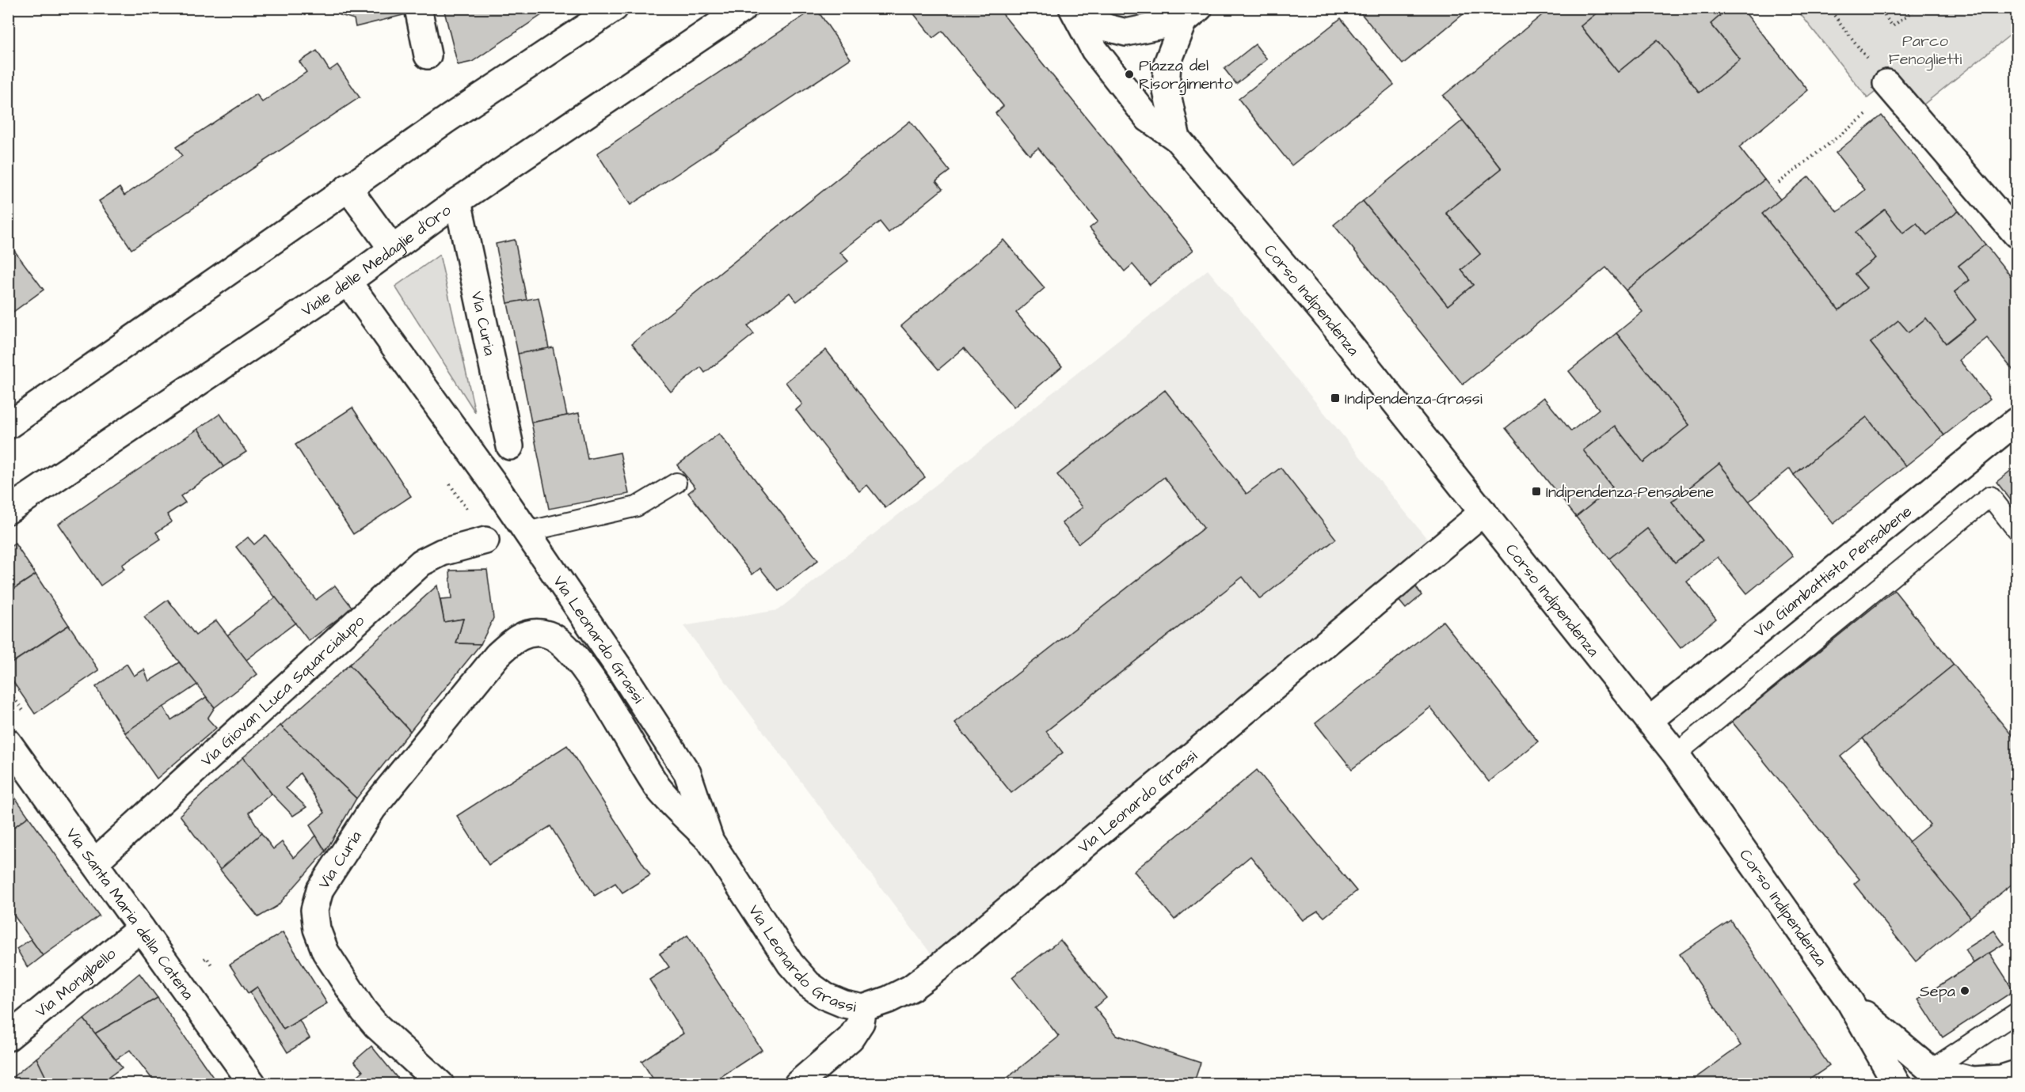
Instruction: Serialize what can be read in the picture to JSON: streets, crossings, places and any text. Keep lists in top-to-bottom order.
{
  "streets": {
    "street": [
      "Viale delle Medaglie d'Oro",
      "Corso Indipendenza",
      "Via Curia",
      "Via Giambattista Pensabene",
      "Via Leonardo Grassi",
      "Via Giovan Luca Squarcialupo",
      "Via Santa Maria della Catena",
      "Via Mongibello"
    ]
  },
  "crossings": [
    ["Viale delle Medaglie d'Oro", "Via Curia"],
    ["Viale delle Medaglie d'Oro", "Via Leonardo Grassi"],
    ["Corso Indipendenza", "Via Giambattista Pensabene"],
    ["Corso Indipendenza", "Via Leonardo Grassi"],
    ["Via Curia", "Via Leonardo Grassi"],
    ["Via Giovan Luca Squarcialupo", "Via Santa Maria della Catena"],
    ["Via Santa Maria della Catena", "Via Mongibello"]
  ],
  "parks": ["Parco Fenoglietti"],
  "places": {
    "other": ["Piazza del Risorgimento", "Sepa"],
    "transit": ["Indipendenza-Grassi", "Indipendenza-Pensabene"]
  }
}
